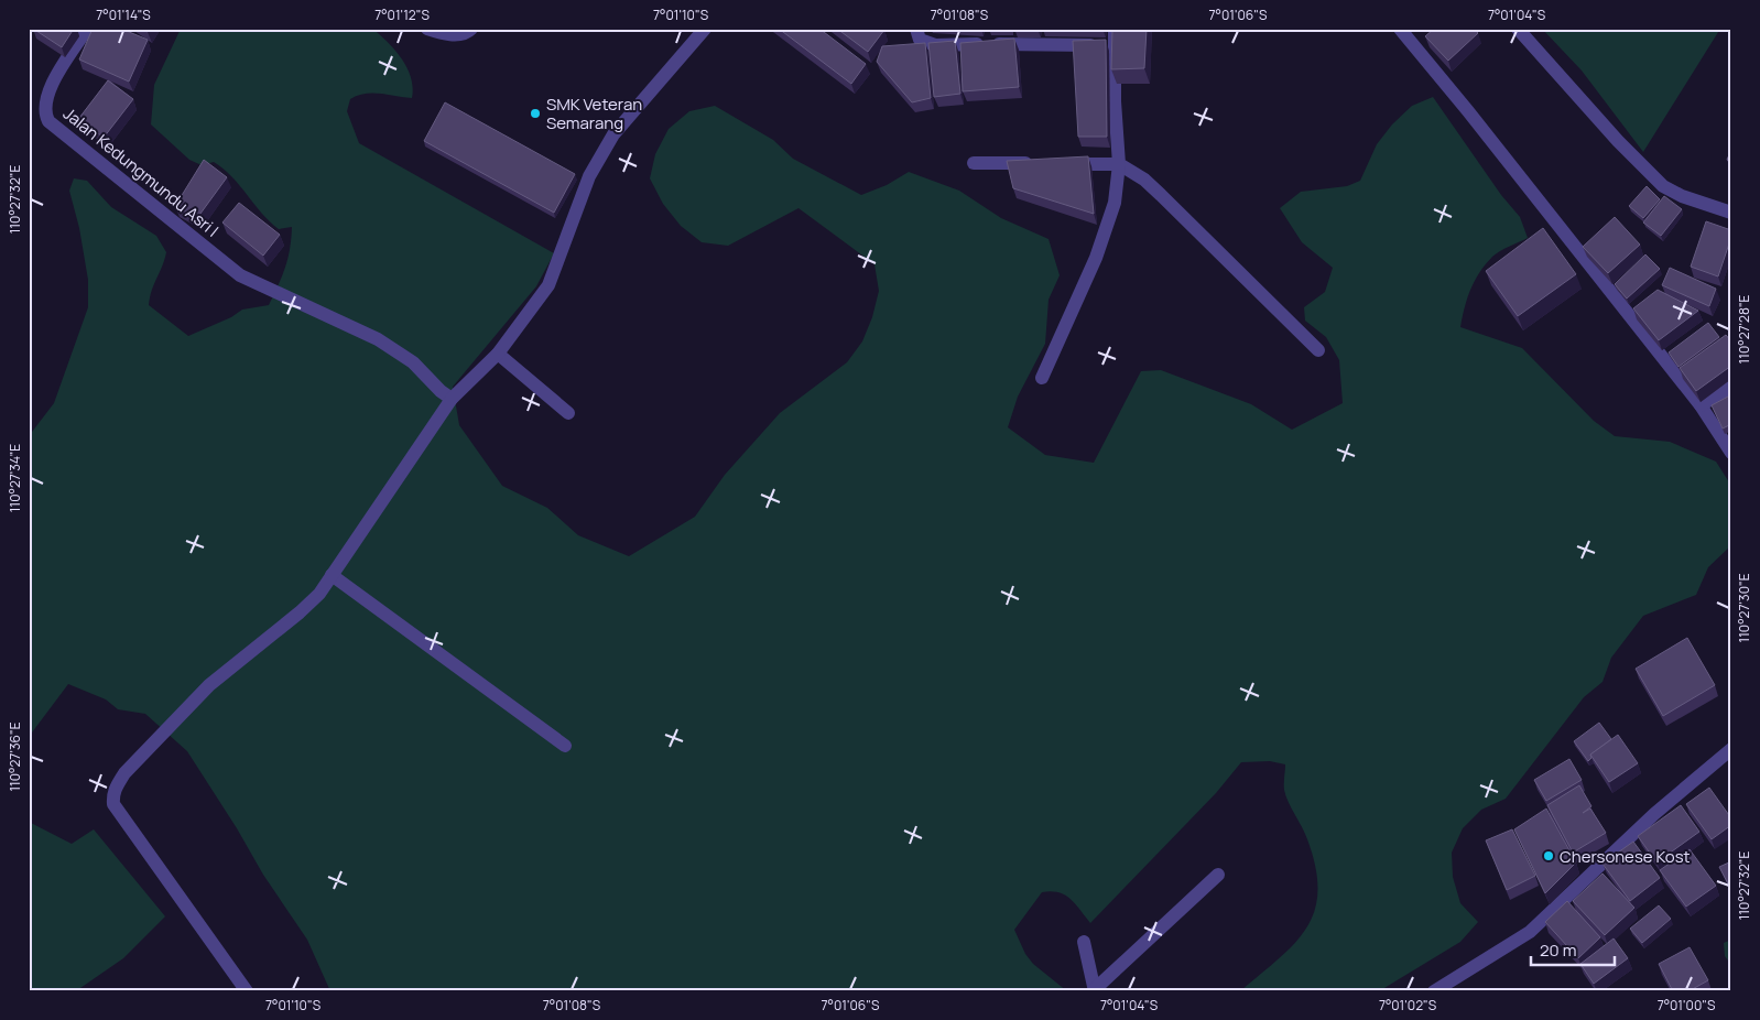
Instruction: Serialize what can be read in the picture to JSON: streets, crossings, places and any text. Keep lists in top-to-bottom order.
{
  "streets": {
    "street": ["Jalan Kedungmundu Asri I"]
  },
  "places": ["SMK Veteran Semarang", "Chersonese Kost"],
  "scale_bar": "20 m",
  "coordinates": [
    "7°01'14\"S",
    "7°01'12\"S",
    "7°01'10\"S",
    "7°01'08\"S",
    "7°01'06\"S",
    "7°01'04\"S",
    "110°27'32\"E",
    "110°27'28\"E",
    "110°27'34\"E",
    "110°27'30\"E",
    "110°27'36\"E",
    "7°01'02\"S",
    "7°01'00\"S"
  ]
}
